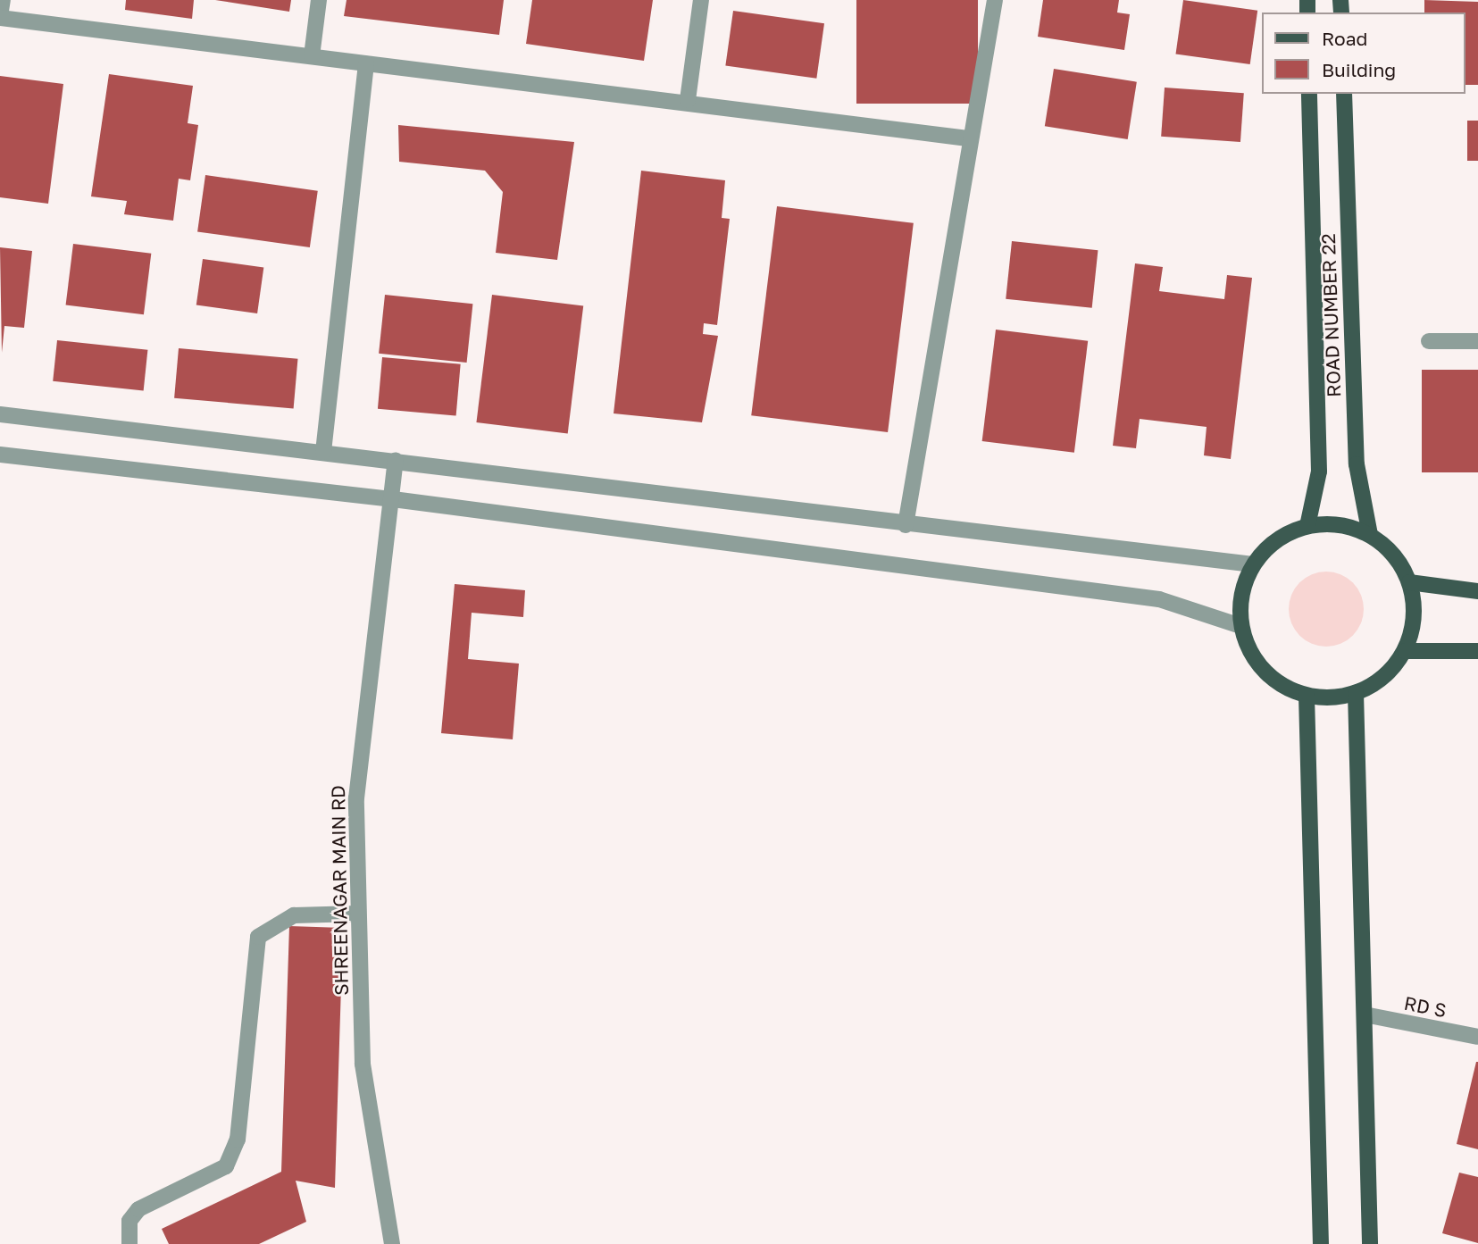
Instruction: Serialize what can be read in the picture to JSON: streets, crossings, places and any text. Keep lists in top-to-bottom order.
{
  "streets": {
    "main road": ["ROAD NUMBER 22"],
    "street": ["SHREENAGAR MAIN RD", "RD S"]
  },
  "legend": ["Road", "Building"]
}
